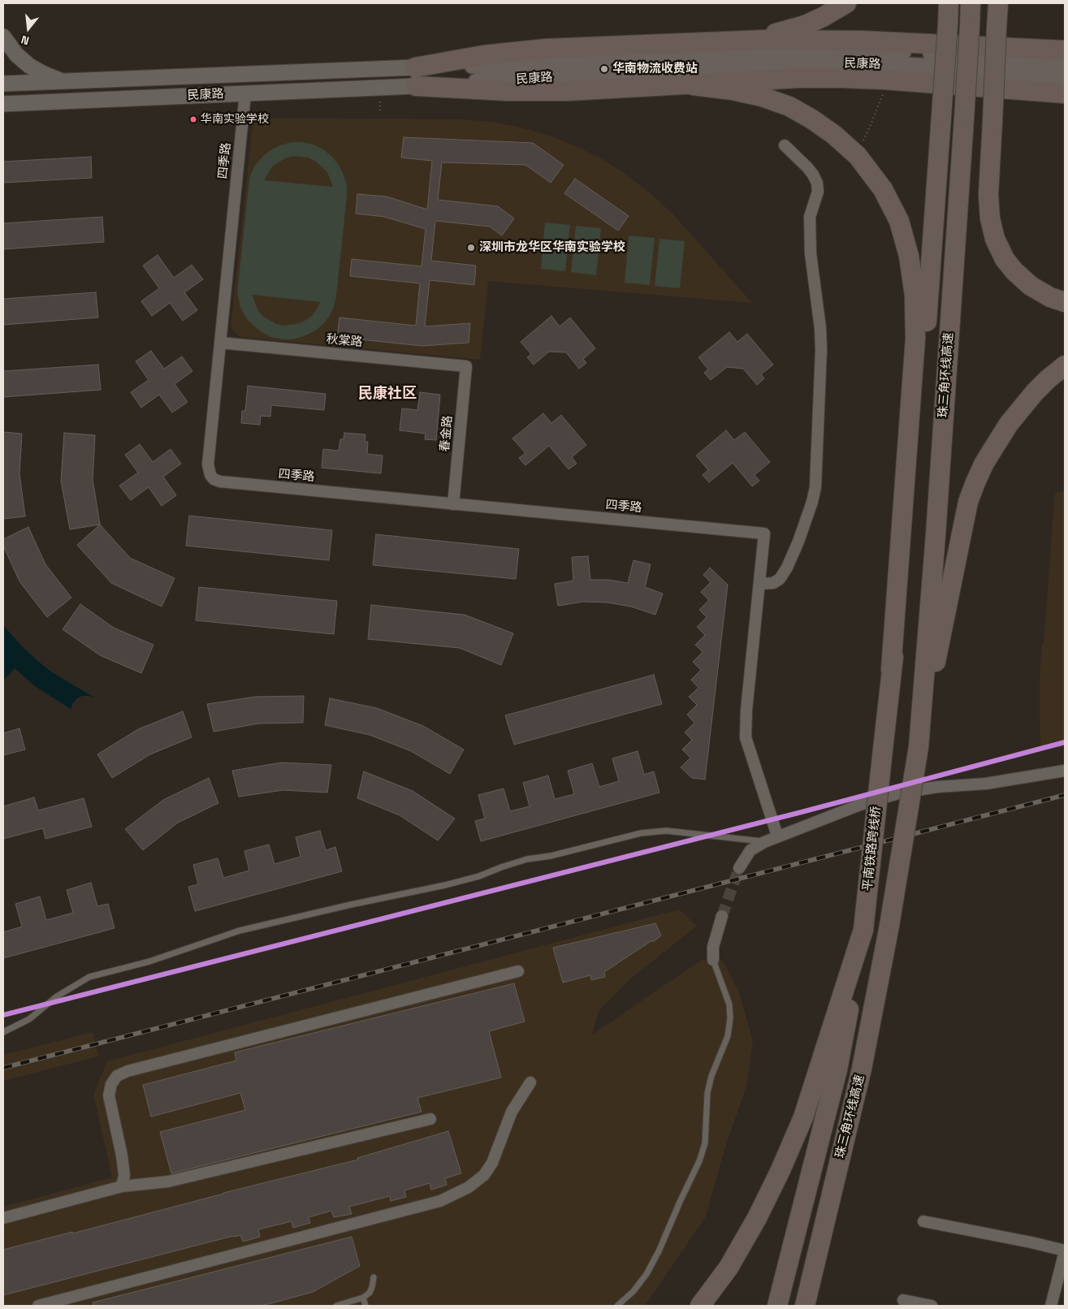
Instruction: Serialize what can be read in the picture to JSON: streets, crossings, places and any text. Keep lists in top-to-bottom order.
{
  "streets": {
    "highway": ["珠三角环线高速", "平南铁路跨线桥"],
    "main road": ["民康路"],
    "street": ["四季路", "秋棠路", "春金路"]
  },
  "crossings": [
    ["民康路", "四季路"],
    ["四季路", "秋棠路"],
    ["四季路", "春金路"],
    ["秋棠路", "春金路"],
    ["珠三角环线高速", "平南铁路跨线桥"]
  ],
  "districts": ["民康社区"],
  "places": ["华南物流收费站", "华南实验学校", "深圳市龙华区华南实验学校"],
  "north": "bottom"
}
